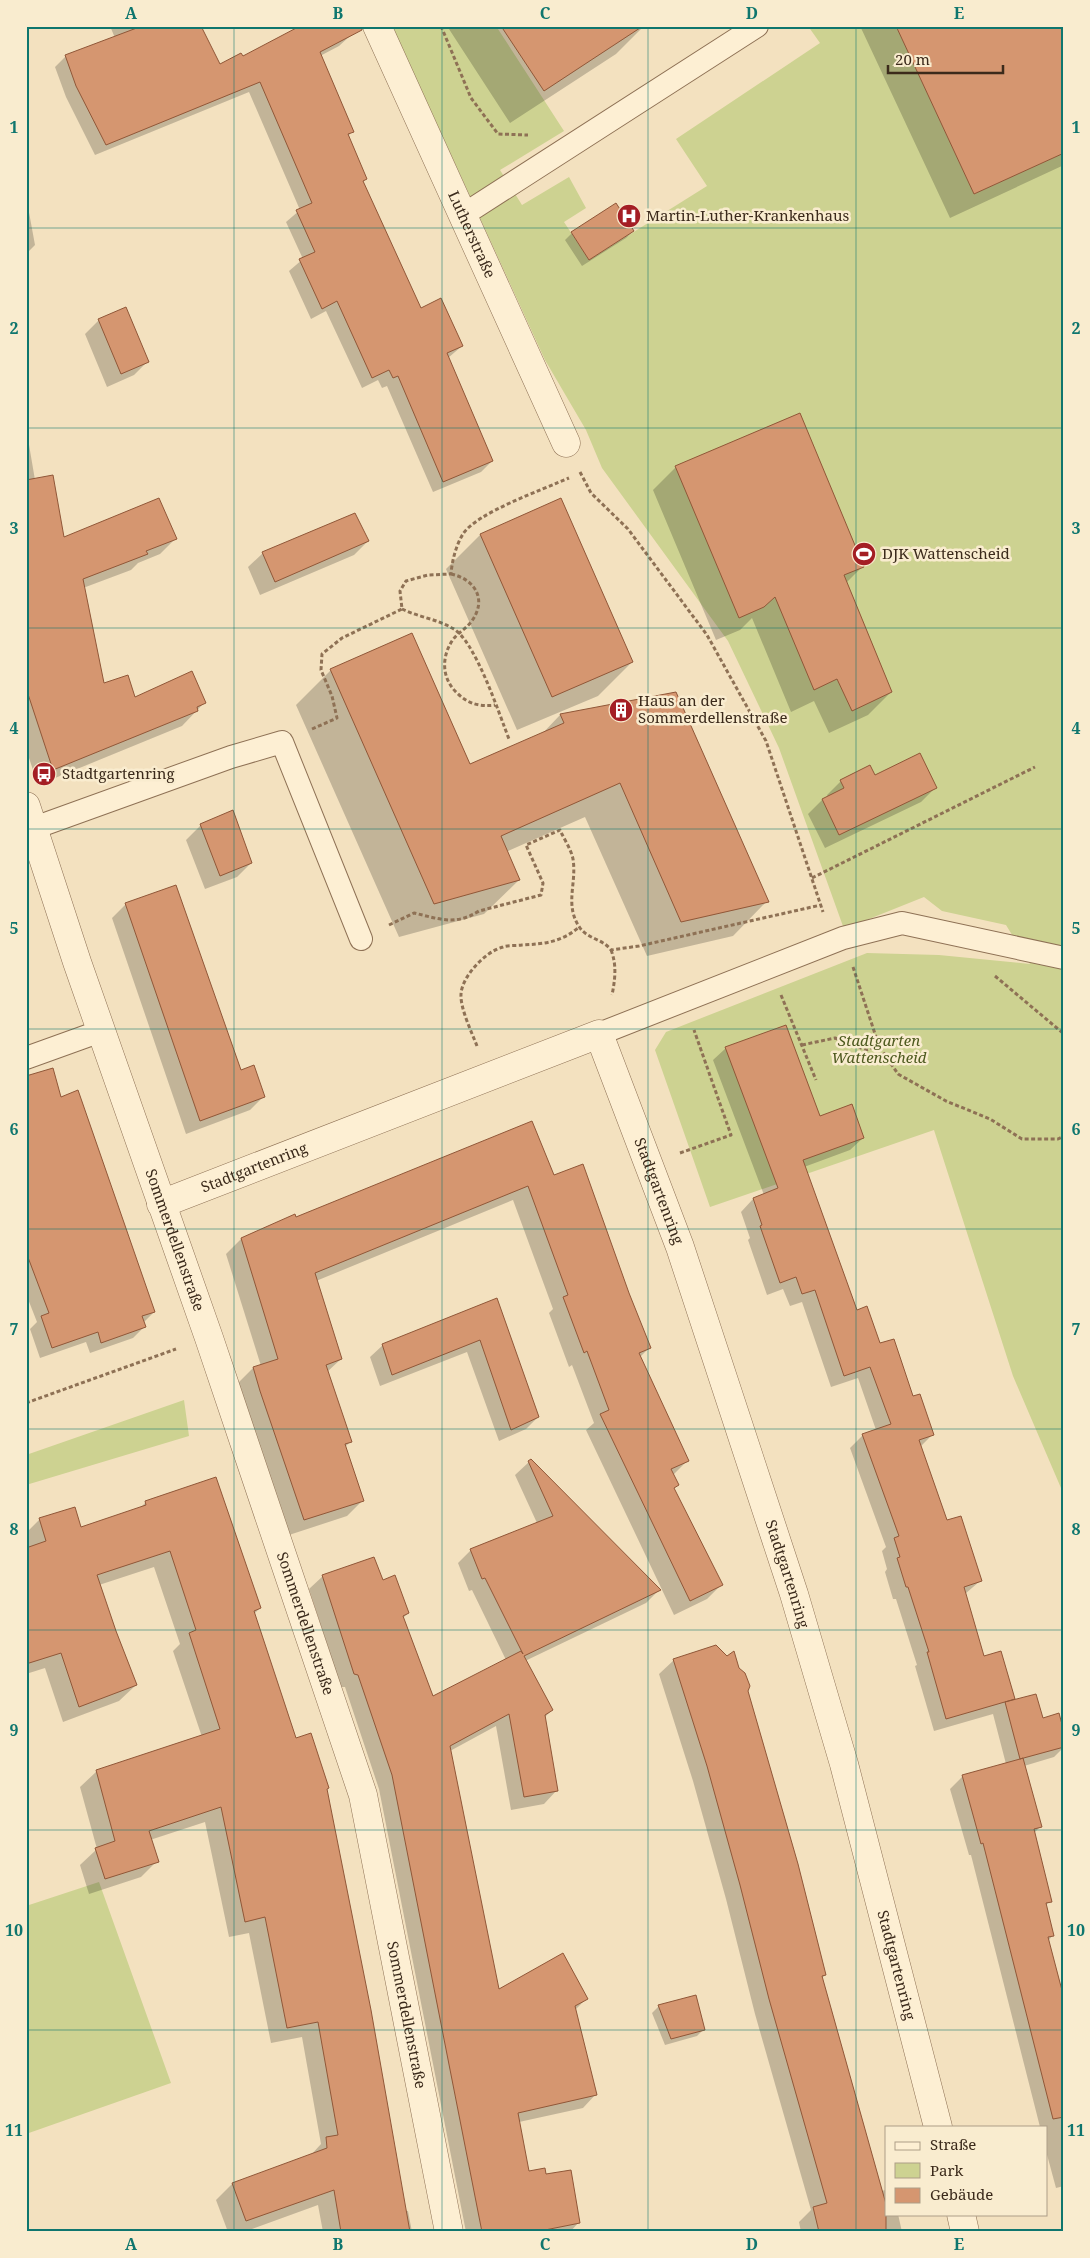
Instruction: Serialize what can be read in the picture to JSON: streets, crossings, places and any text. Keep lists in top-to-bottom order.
{
  "streets": {
    "street": ["Lutherstraße", "Stadtgartenring", "Sommerdellenstraße"]
  },
  "crossings": [
    ["Stadtgartenring", "Sommerdellenstraße"]
  ],
  "parks": ["Stadtgarten Wattenscheid"],
  "places": {
    "hospital": ["Martin-Luther-Krankenhaus"],
    "sports": ["DJK Wattenscheid"],
    "building": ["Haus an der Sommerdellenstraße"],
    "bus stop": ["Stadtgartenring"]
  },
  "legend": ["Straße", "Park", "Gebäude"],
  "scale_bar": "20 m",
  "grid": {
    "columns": [
      "A",
      "B",
      "C",
      "D",
      "E"
    ],
    "rows": [
      "1",
      "2",
      "3",
      "4",
      "5",
      "6",
      "7",
      "8",
      "9",
      "10",
      "11"
    ]
  }
}
